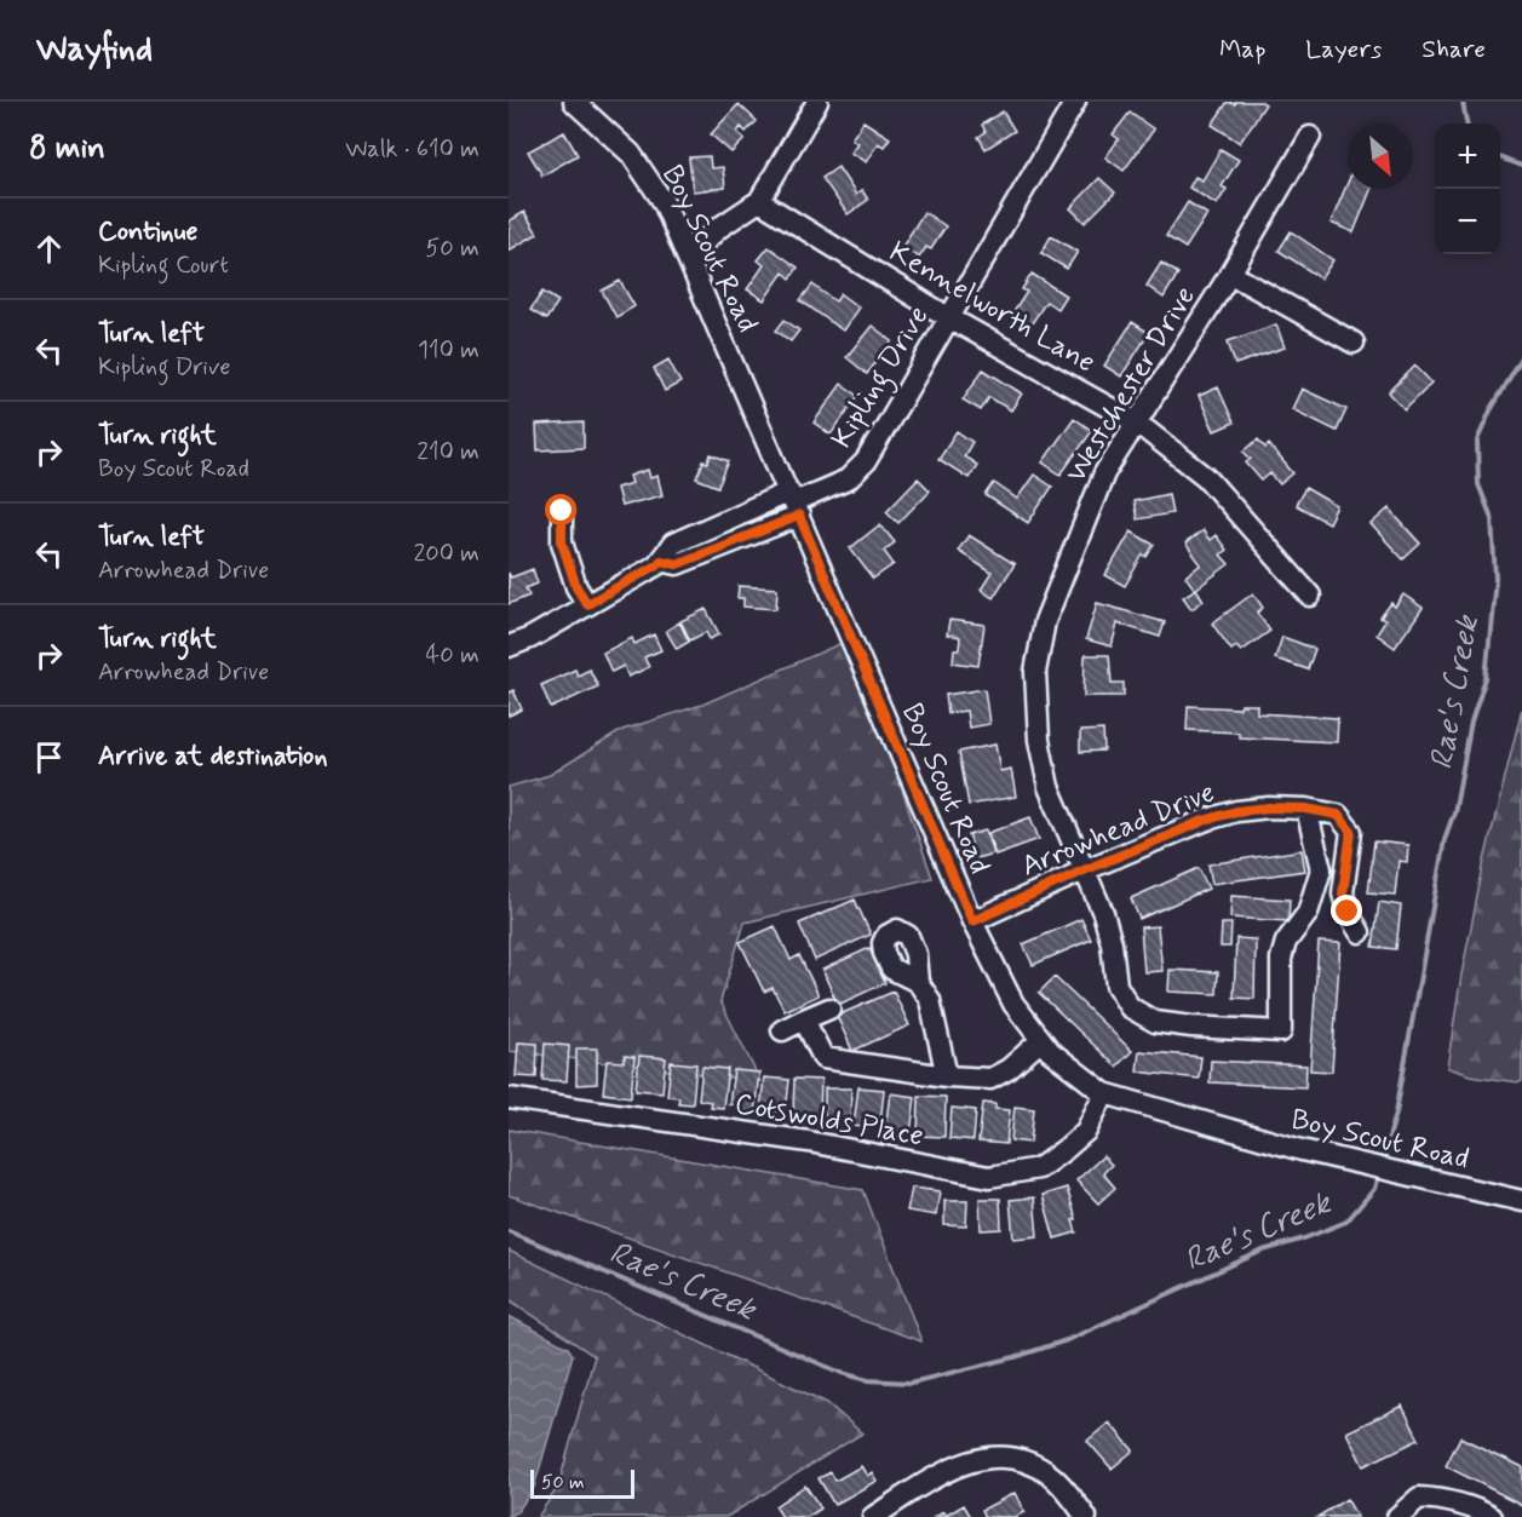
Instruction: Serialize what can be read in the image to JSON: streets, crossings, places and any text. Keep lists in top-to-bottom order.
{
  "streets": {
    "street": [
      "Boy Scout Road",
      "Kennelworth Lane",
      "Kipling Drive",
      "Westchester Drive",
      "Arrowhead Drive",
      "Cotswolds Place"
    ]
  },
  "crossings": [
    ["Boy Scout Road", "Kipling Drive"],
    ["Boy Scout Road", "Arrowhead Drive"],
    ["Boy Scout Road", "Cotswolds Place"],
    ["Kennelworth Lane", "Kipling Drive"],
    ["Kennelworth Lane", "Westchester Drive"],
    ["Westchester Drive", "Arrowhead Drive"]
  ],
  "water": ["Rae's Creek"],
  "scale_bar": "50 m",
  "north": "bottom right",
  "page": {
    "header": "Wayfind",
    "nav": ["Map", "Layers", "Share"],
    "heading": ["8 min", "Walk · 610 m"],
    "map_buttons": ["+", "−"],
    "list": [
      ["Continue", "Kipling Court", "50 m"],
      ["Turn left", "Kipling Drive", "110 m"],
      ["Turn right", "Boy Scout Road", "210 m"],
      ["Turn left", "Arrowhead Drive", "200 m"],
      ["Turn right", "Arrowhead Drive", "40 m"],
      "Arrive at destination"
    ],
    "scale": "50 m"
  }
}
